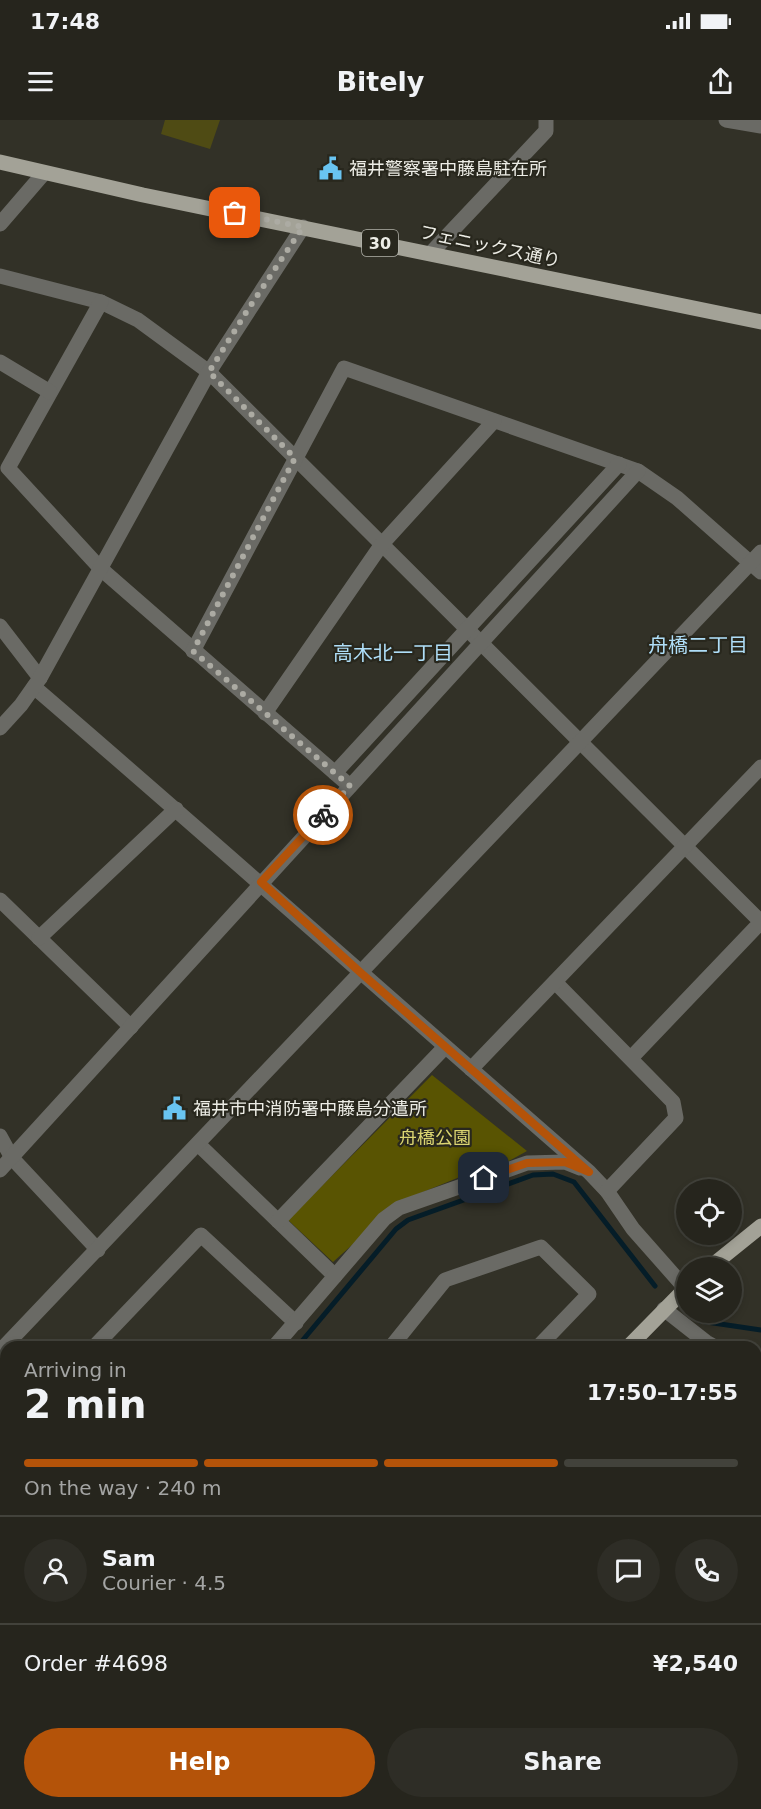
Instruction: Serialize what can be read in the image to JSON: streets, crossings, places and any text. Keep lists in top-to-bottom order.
{
  "streets": {
    "main road": ["30", "フェニックス通り"]
  },
  "districts": ["舟橋二丁目", "高木北一丁目"],
  "parks": ["舟橋公園"],
  "places": {
    "public building": ["福井警察署中藤島駐在所", "福井市中消防署中藤島分遣所"]
  },
  "page": {
    "status": "17:48",
    "header": "Bitely",
    "heading": ["2 min", "Arriving in", "17:50–17:55"],
    "panel": [
      "Sam",
      "Courier · 4.5",
      "Order #4698",
      "¥2,540"
    ],
    "bar": "On the way · 240 m",
    "buttons": ["Help", "Share"]
  }
}
